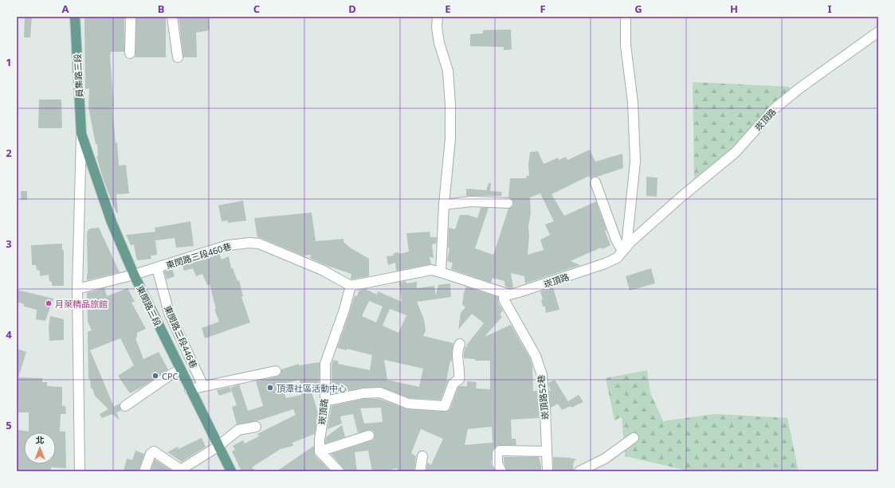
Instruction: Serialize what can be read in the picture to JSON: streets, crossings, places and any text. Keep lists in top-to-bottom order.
{
  "streets": {
    "main road": ["員集路三段", "東閔路三段"],
    "street": [
      "崁頂路",
      "東閔路三段460巷",
      "東閔路三段446巷",
      "崁頂路52巷"
    ]
  },
  "crossings": [
    ["員集路三段", "東閔路三段"],
    ["崁頂路", "東閔路三段460巷"],
    ["崁頂路", "崁頂路52巷"],
    ["東閔路三段460巷", "東閔路三段"],
    ["東閔路三段460巷", "東閔路三段446巷"]
  ],
  "places": ["月萊精品旅館", "CPC", "頂潭社區活動中心"],
  "north": "top",
  "grid": {
    "columns": [
      "A",
      "B",
      "C",
      "D",
      "E",
      "F",
      "G",
      "H",
      "I"
    ],
    "rows": [
      "1",
      "2",
      "3",
      "4",
      "5"
    ]
  }
}
